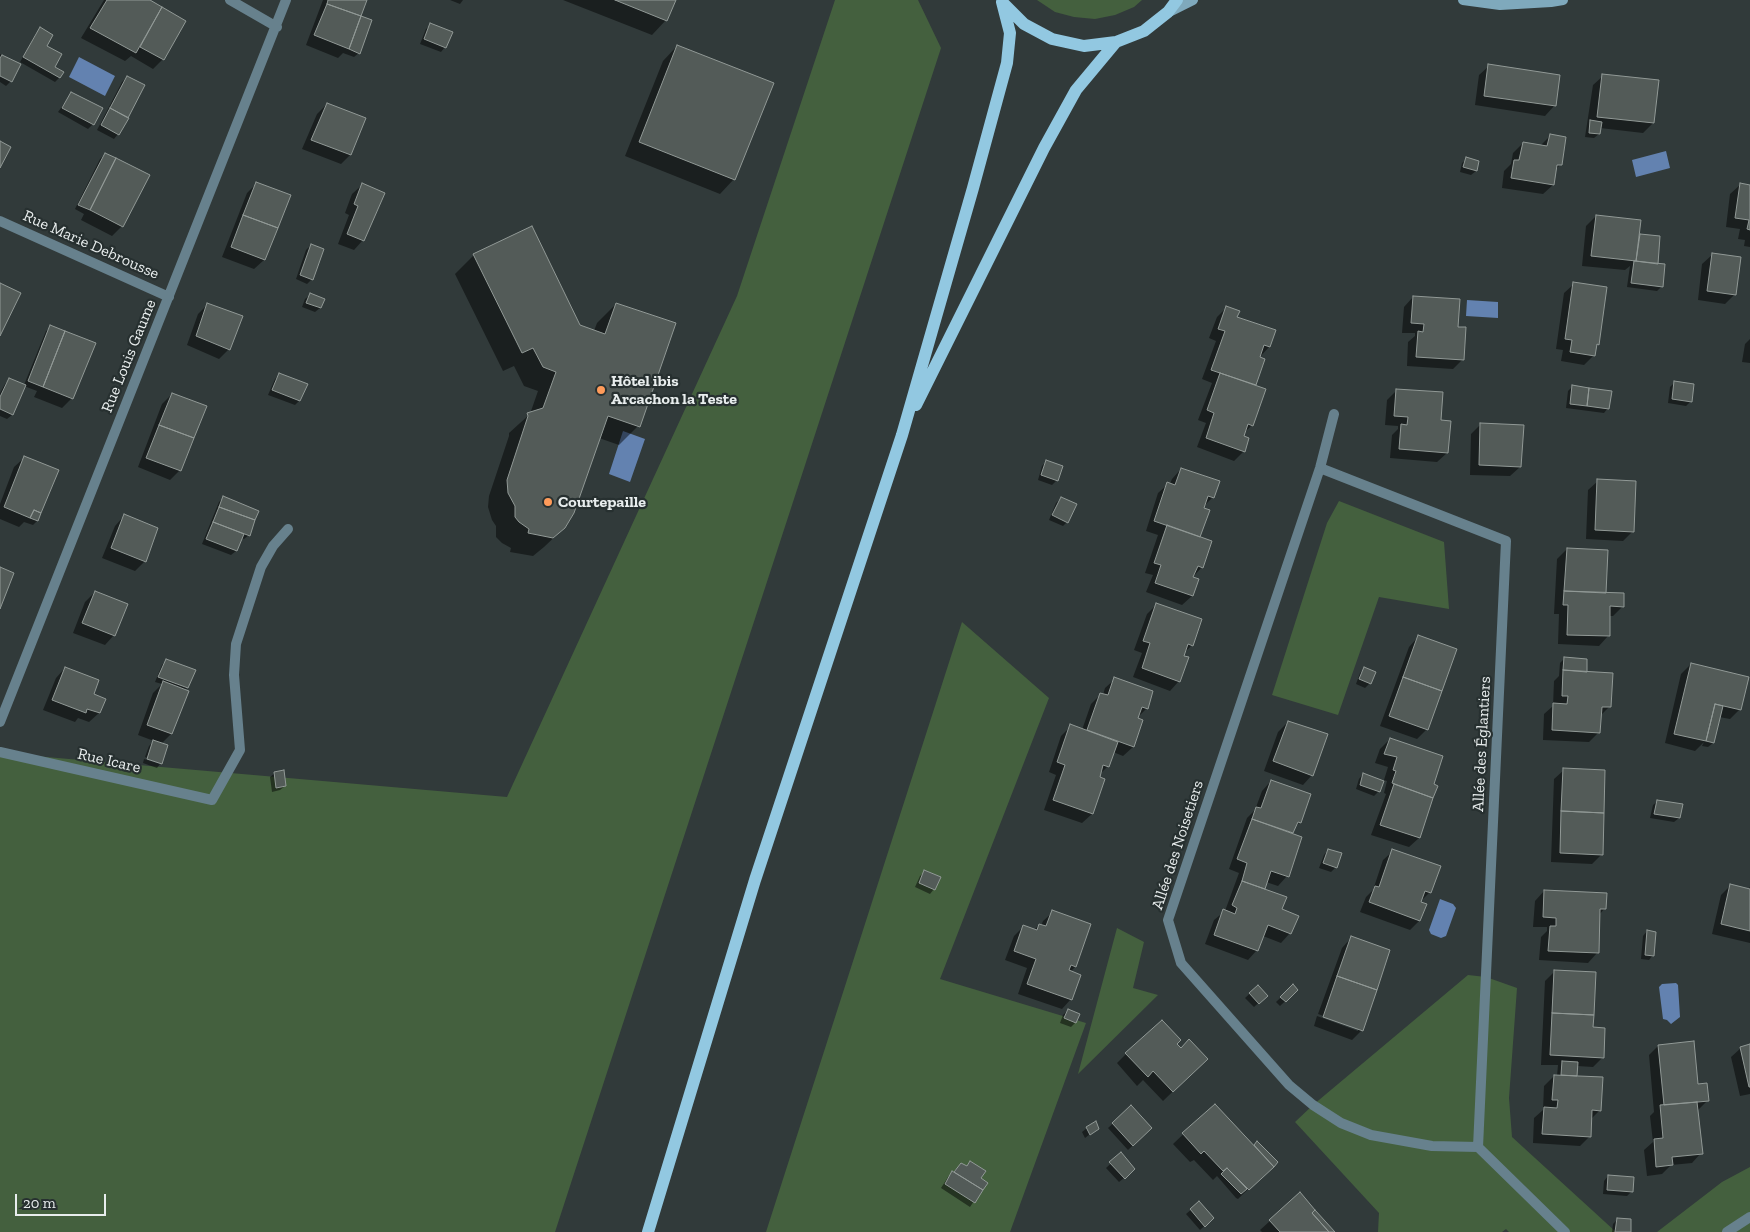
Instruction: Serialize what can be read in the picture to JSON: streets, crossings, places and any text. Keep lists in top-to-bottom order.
{
  "streets": {
    "street": [
      "Rue Marie Debrousse",
      "Rue Louis Gaume",
      "Allée des Églantiers",
      "Rue Icare",
      "Allée des Noisetiers"
    ]
  },
  "crossings": [
    ["Rue Marie Debrousse", "Rue Louis Gaume"],
    ["Allée des Églantiers", "Allée des Noisetiers"]
  ],
  "places": ["Hôtel ibis Arcachon la Teste", "Courtepaille"],
  "scale_bar": "20 m"
}
